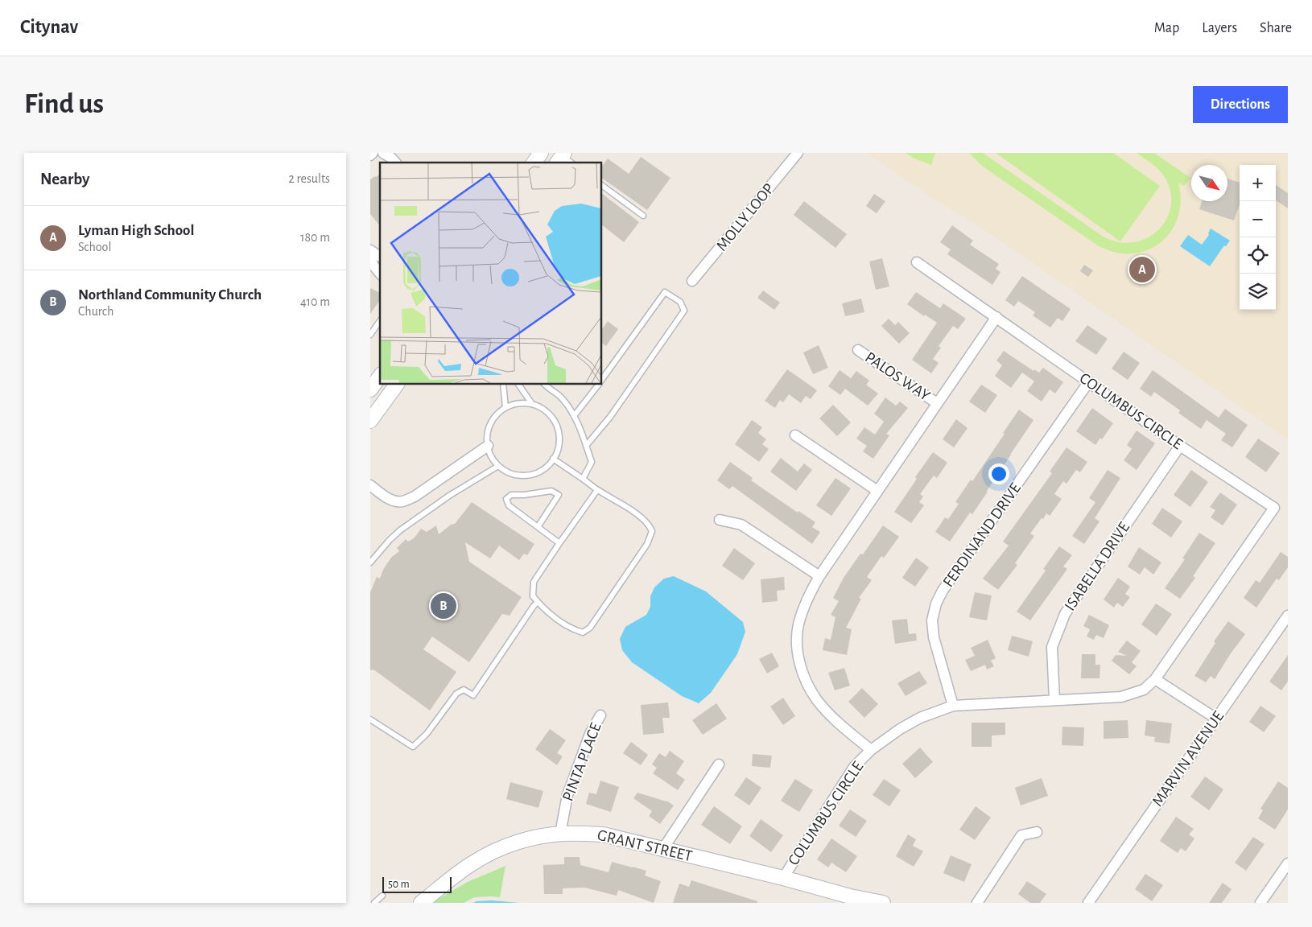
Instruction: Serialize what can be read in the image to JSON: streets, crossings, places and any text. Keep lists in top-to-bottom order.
{
  "streets": {
    "street": [
      "MOLLY LOOP",
      "PALOS WAY",
      "COLUMBUS CIRCLE",
      "FERDINAND DRIVE",
      "ISABELLA DRIVE",
      "MARVIN AVENUE",
      "PINTA PLACE",
      "GRANT STREET"
    ]
  },
  "crossings": [
    ["PALOS WAY", "COLUMBUS CIRCLE"],
    ["COLUMBUS CIRCLE", "FERDINAND DRIVE"],
    ["COLUMBUS CIRCLE", "ISABELLA DRIVE"],
    ["COLUMBUS CIRCLE", "GRANT STREET"],
    ["PINTA PLACE", "GRANT STREET"]
  ],
  "scale_bar": "50 m",
  "north": "bottom right",
  "page": {
    "header": "Citynav",
    "nav": ["Map", "Layers", "Share"],
    "buttons": "Directions",
    "title": "Find us",
    "heading": ["Nearby", "2 results"],
    "map_buttons": ["+", "−"],
    "list": [
      {
        "mark": "A",
        "name": "Lyman High School",
        "note": "School",
        "value": "180 m"
      },
      {
        "mark": "B",
        "name": "Northland Community Church",
        "note": "Church",
        "value": "410 m"
      }
    ],
    "pins": ["A", "B"],
    "scale": "50 m"
  }
}
